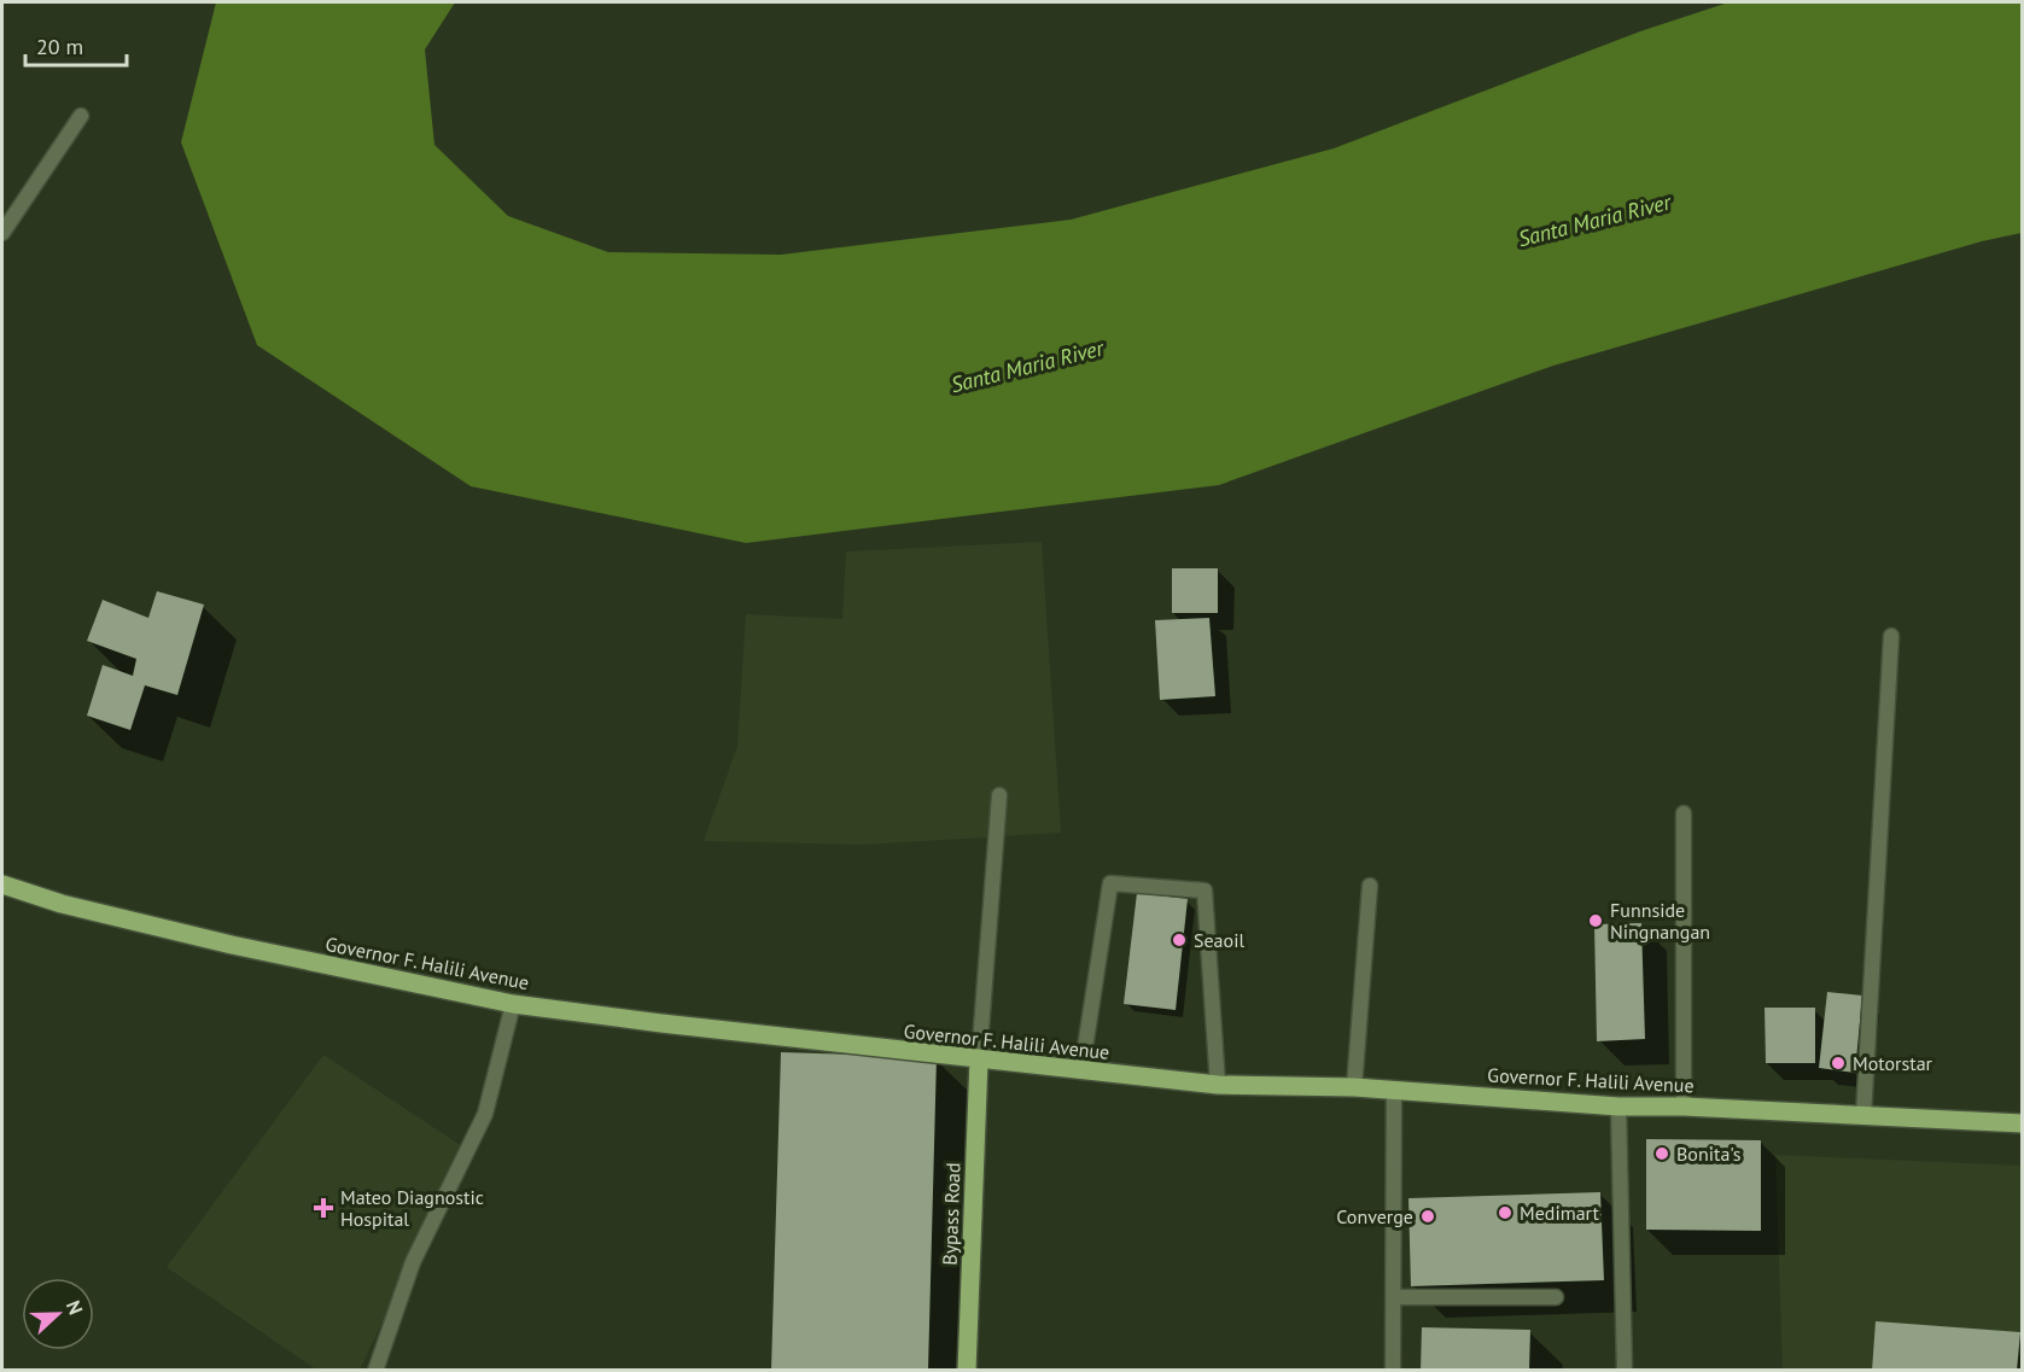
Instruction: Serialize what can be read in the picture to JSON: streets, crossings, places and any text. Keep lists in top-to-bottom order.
{
  "streets": {
    "main road": ["Governor F. Halili Avenue", "Bypass Road"]
  },
  "crossings": [
    ["Governor F. Halili Avenue", "Bypass Road"]
  ],
  "water": ["Santa Maria River"],
  "places": {
    "other": [
      "Funnside Ningnangan",
      "Seaoil",
      "Motorstar",
      "Bonita's",
      "Medimart",
      "Converge"
    ],
    "health": ["Mateo Diagnostic Hospital"]
  },
  "scale_bar": "20 m",
  "north": "right"
}
